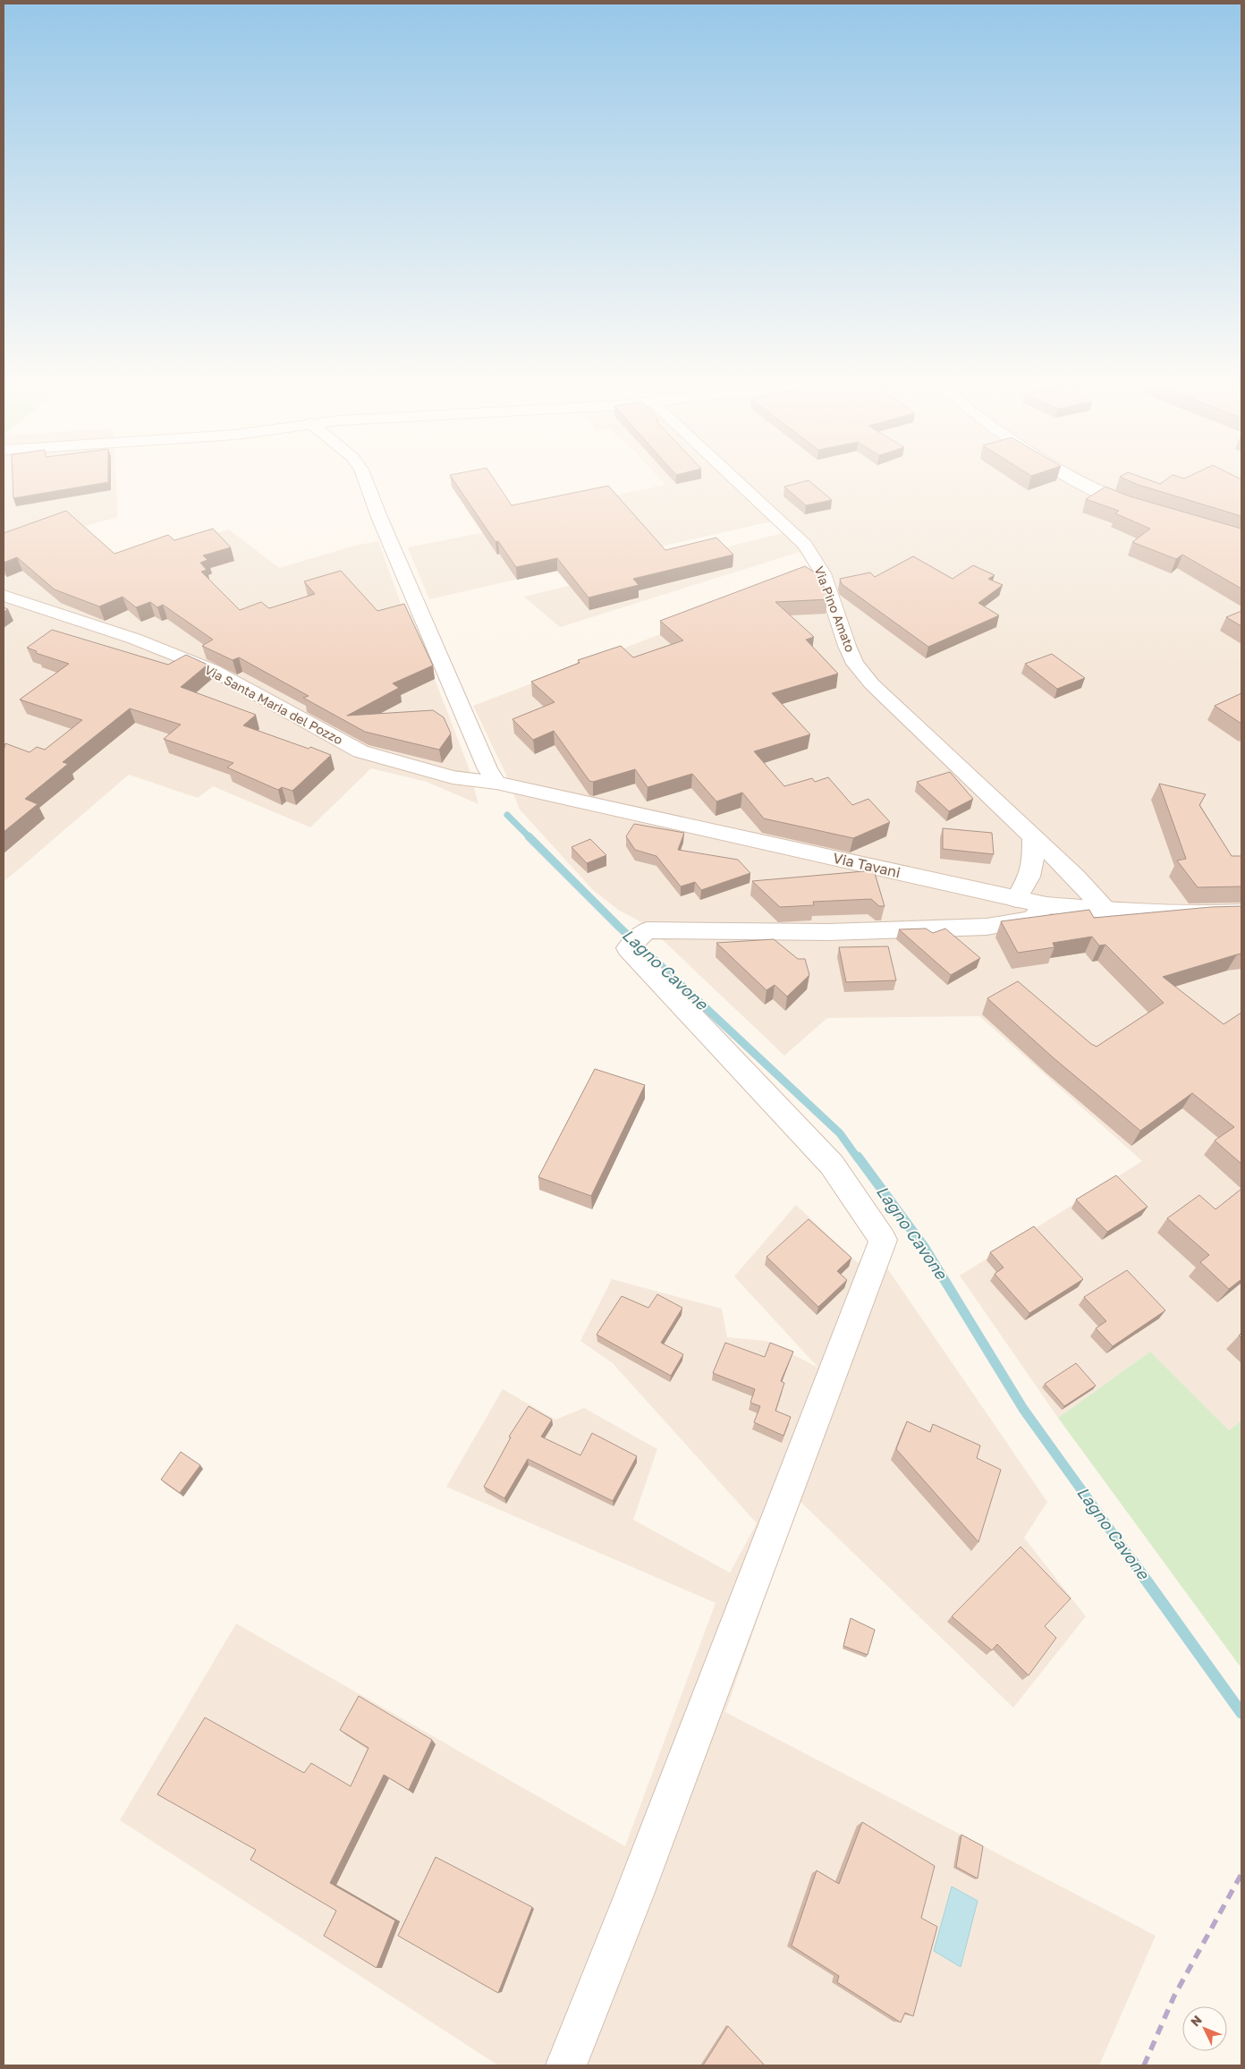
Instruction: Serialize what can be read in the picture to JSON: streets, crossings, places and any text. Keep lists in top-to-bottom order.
{
  "streets": {
    "street": ["Via Pino Amato", "Via Santa Maria del Pozzo", "Via Tavani"]
  },
  "crossings": [
    ["Via Pino Amato", "Via Tavani"],
    ["Via Santa Maria del Pozzo", "Via Tavani"]
  ],
  "water": ["Lagno Cavone"],
  "north": "top left"
}
